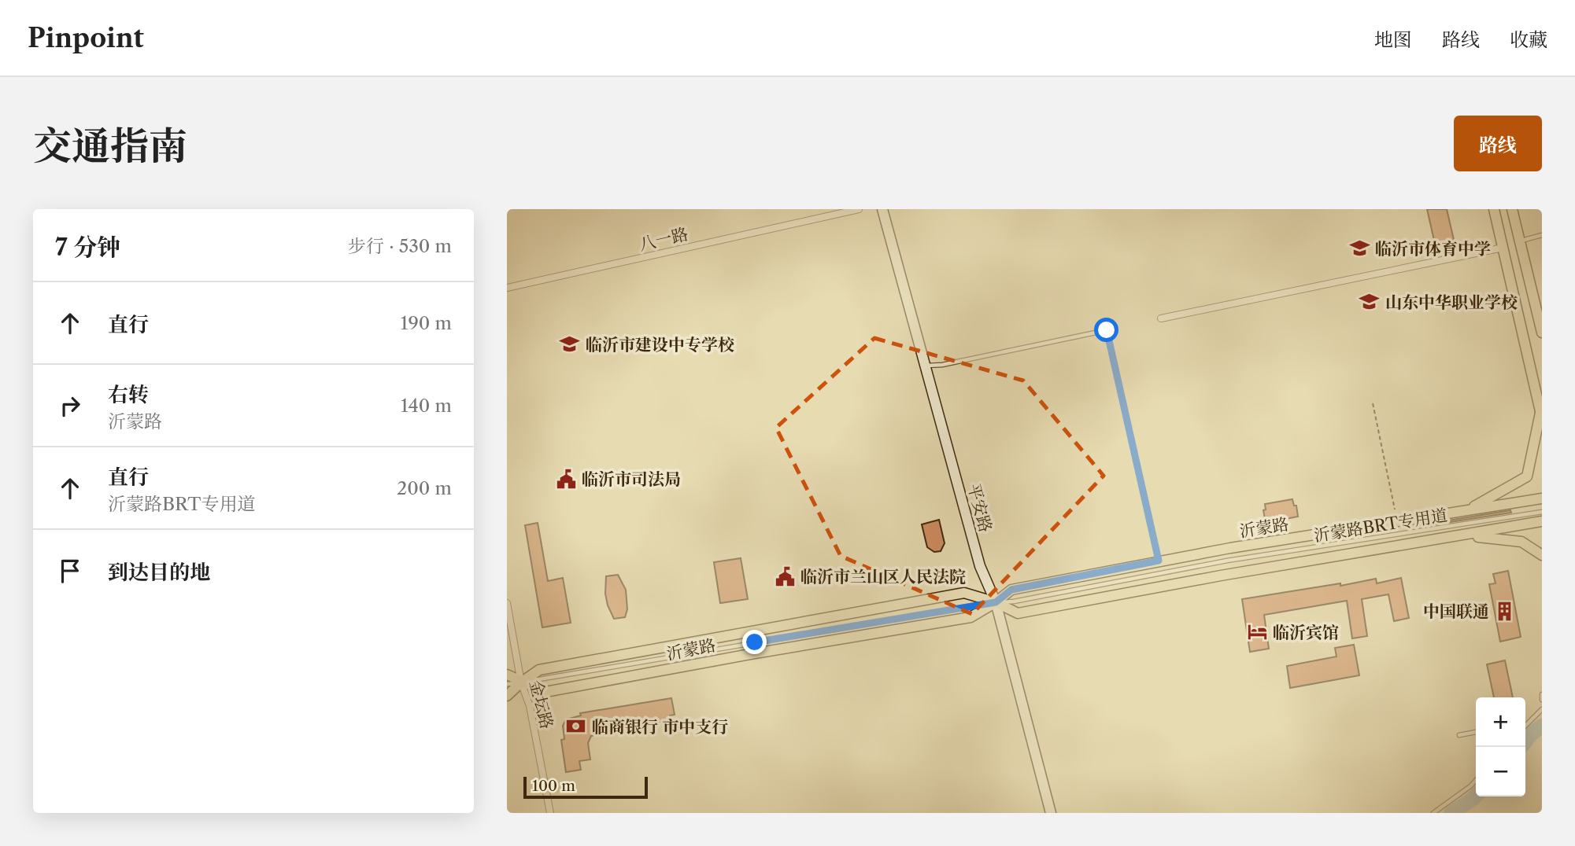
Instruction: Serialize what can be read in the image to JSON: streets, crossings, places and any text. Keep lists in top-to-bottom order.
{
  "streets": {
    "main road": ["平安路", "沂蒙路"],
    "street": ["八一路", "金坛路"],
    "lane": ["沂蒙路BRT专用道"]
  },
  "crossings": [
    ["平安路", "沂蒙路BRT专用道"],
    ["平安路", "沂蒙路"],
    ["沂蒙路BRT专用道", "沂蒙路"],
    ["沂蒙路", "金坛路"]
  ],
  "places": {
    "school or university": ["临沂市体育中学", "山东中华职业学校", "临沂市建设中专学校"],
    "public building": ["临沂市司法局", "临沂市兰山区人民法院"],
    "building": ["中国联通"],
    "hotel": ["临沂宾馆"],
    "bank": ["临商银行 市中支行"]
  },
  "scale_bar": "100 m",
  "page": {
    "header": "Pinpoint",
    "nav": ["地图", "路线", "收藏"],
    "title": "交通指南",
    "buttons": "路线",
    "heading": ["7 分钟", "步行 · 530 m"],
    "list": [
      ["直行", "190 m"],
      ["右转", "沂蒙路", "140 m"],
      ["直行", "沂蒙路BRT专用道", "200 m"],
      "到达目的地"
    ],
    "map_buttons": ["+", "−"],
    "scale": "100 m"
  }
}
